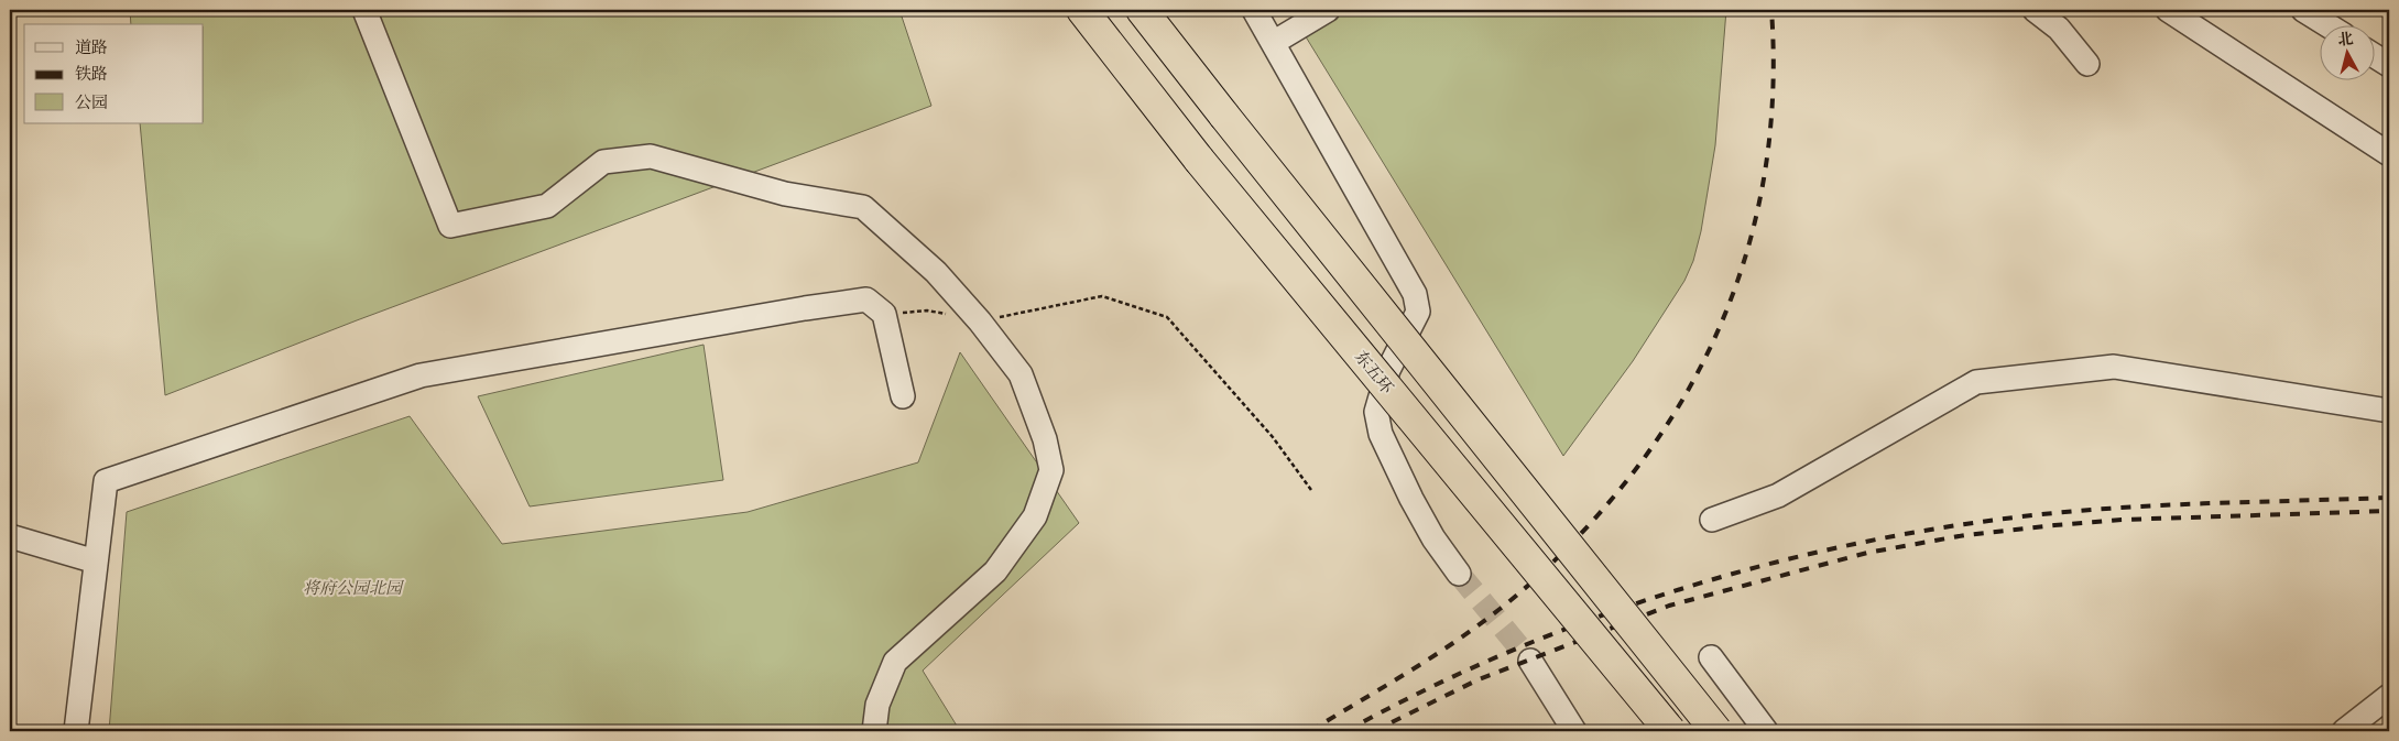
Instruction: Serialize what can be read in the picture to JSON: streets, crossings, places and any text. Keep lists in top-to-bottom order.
{
  "streets": {
    "highway": ["东五环"]
  },
  "parks": ["将府公园北园"],
  "legend": ["道路", "铁路", "公园"],
  "north": "top"
}
